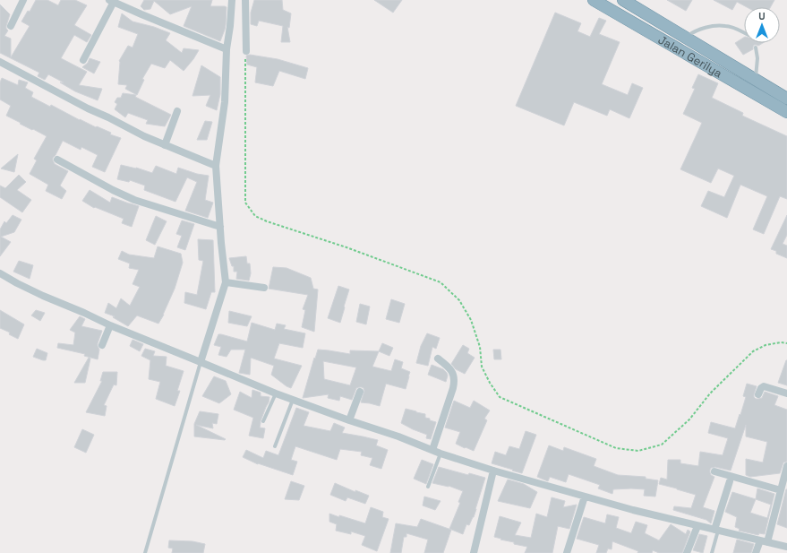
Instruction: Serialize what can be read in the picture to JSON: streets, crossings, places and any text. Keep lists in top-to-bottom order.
{
  "streets": {
    "highway": ["Jalan Gerilya"]
  },
  "north": "top"
}
